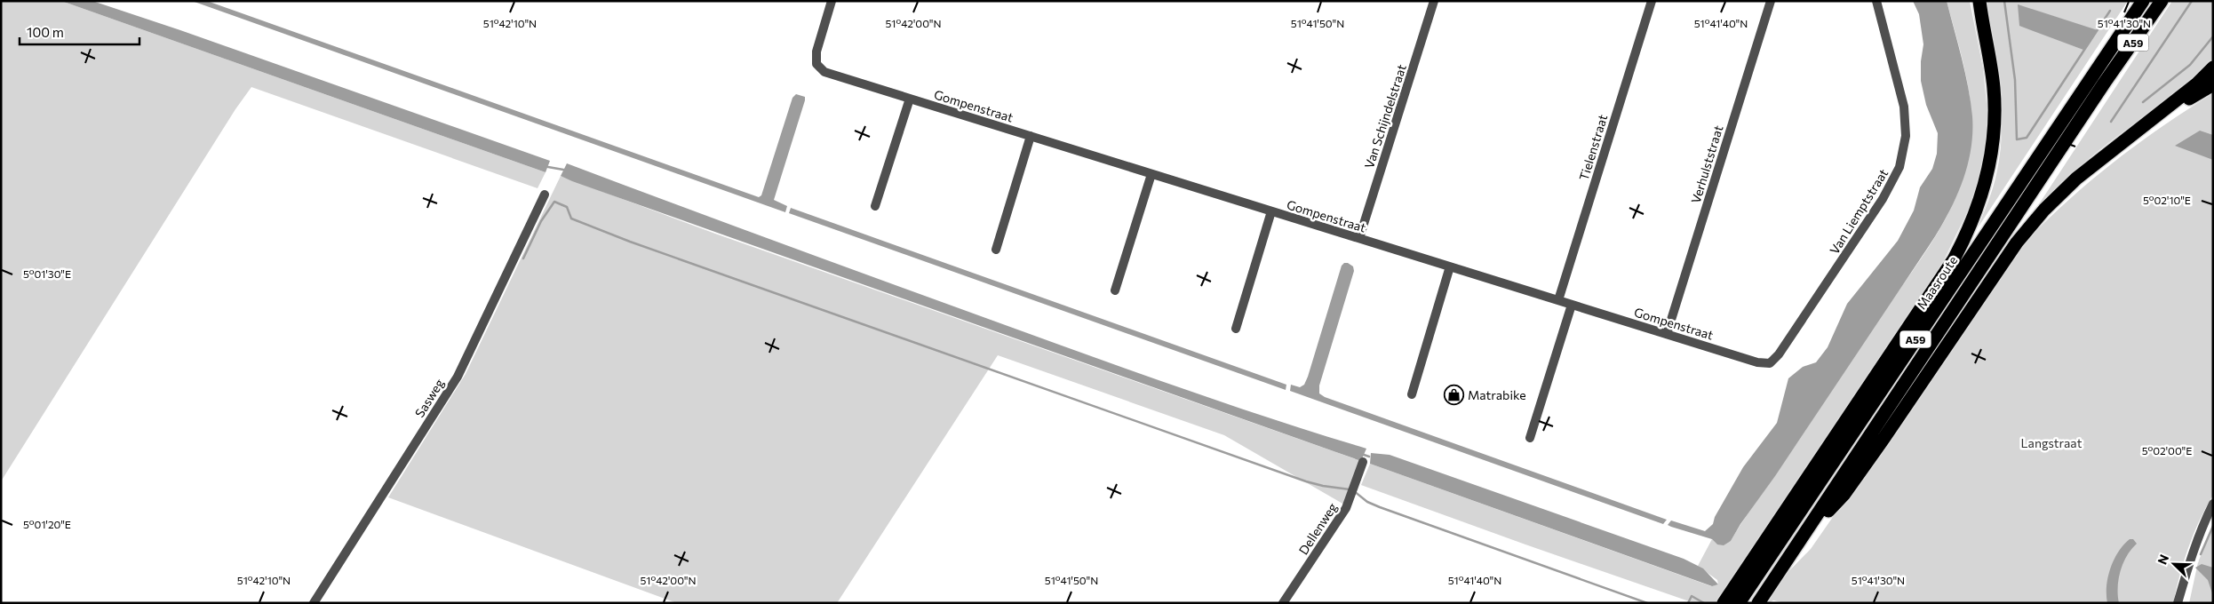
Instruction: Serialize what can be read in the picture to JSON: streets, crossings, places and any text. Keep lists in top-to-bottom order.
{
  "streets": {
    "highway": ["A59", "Maasroute"],
    "street": [
      "Gompenstraat",
      "Van Schijndelstraat",
      "Tielenstraat",
      "Verhulststraat",
      "Van Liemptstraat",
      "Sasweg",
      "Dellenweg"
    ]
  },
  "crossings": [
    ["Gompenstraat", "Van Schijndelstraat"],
    ["Gompenstraat", "Tielenstraat"],
    ["Gompenstraat", "Verhulststraat"],
    ["Gompenstraat", "Van Liemptstraat"]
  ],
  "parks": ["Langstraat"],
  "places": {
    "shop": ["Matrabike"]
  },
  "scale_bar": "100 m",
  "north": "top left",
  "coordinates": [
    "51°42'10\"N",
    "51°42'00\"N",
    "51°41'50\"N",
    "51°41'40\"N",
    "51°41'30\"N",
    "5°02'10\"E",
    "5°01'30\"E",
    "5°02'00\"E",
    "5°01'20\"E"
  ]
}
